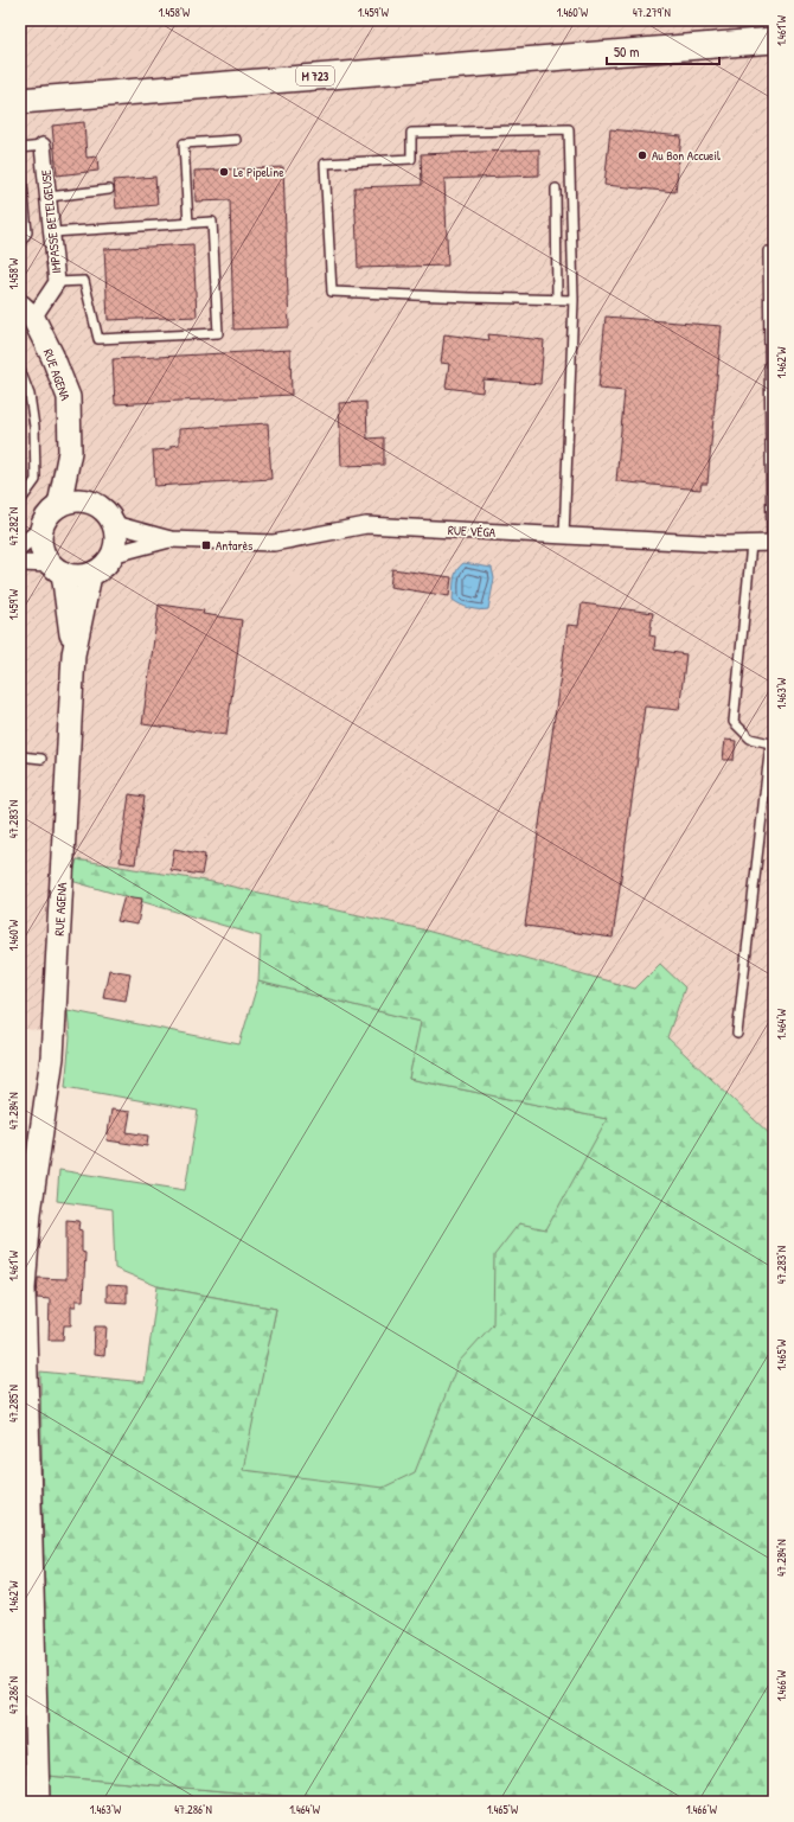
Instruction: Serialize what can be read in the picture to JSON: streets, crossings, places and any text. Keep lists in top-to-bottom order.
{
  "streets": {
    "main road": ["M 723", "RUE AGENA"],
    "street": ["IMPASSE BETELGEUSE", "RUE VÉGA"]
  },
  "crossings": [
    ["IMPASSE BETELGEUSE", "RUE AGENA"],
    ["RUE AGENA", "RUE VÉGA"]
  ],
  "places": {
    "other": ["Au Bon Accueil", "Le Pipeline"],
    "transit": ["Antarès"]
  },
  "scale_bar": "50 m",
  "coordinates": [
    "1.458°W",
    "1.459°W",
    "1.460°W",
    "47.279°N",
    "1.461°W",
    "1.462°W",
    "47.282°N",
    "1.463°W",
    "47.283°N",
    "1.464°W",
    "47.284°N",
    "1.465°W",
    "47.285°N",
    "1.466°W",
    "47.286°N"
  ]
}
